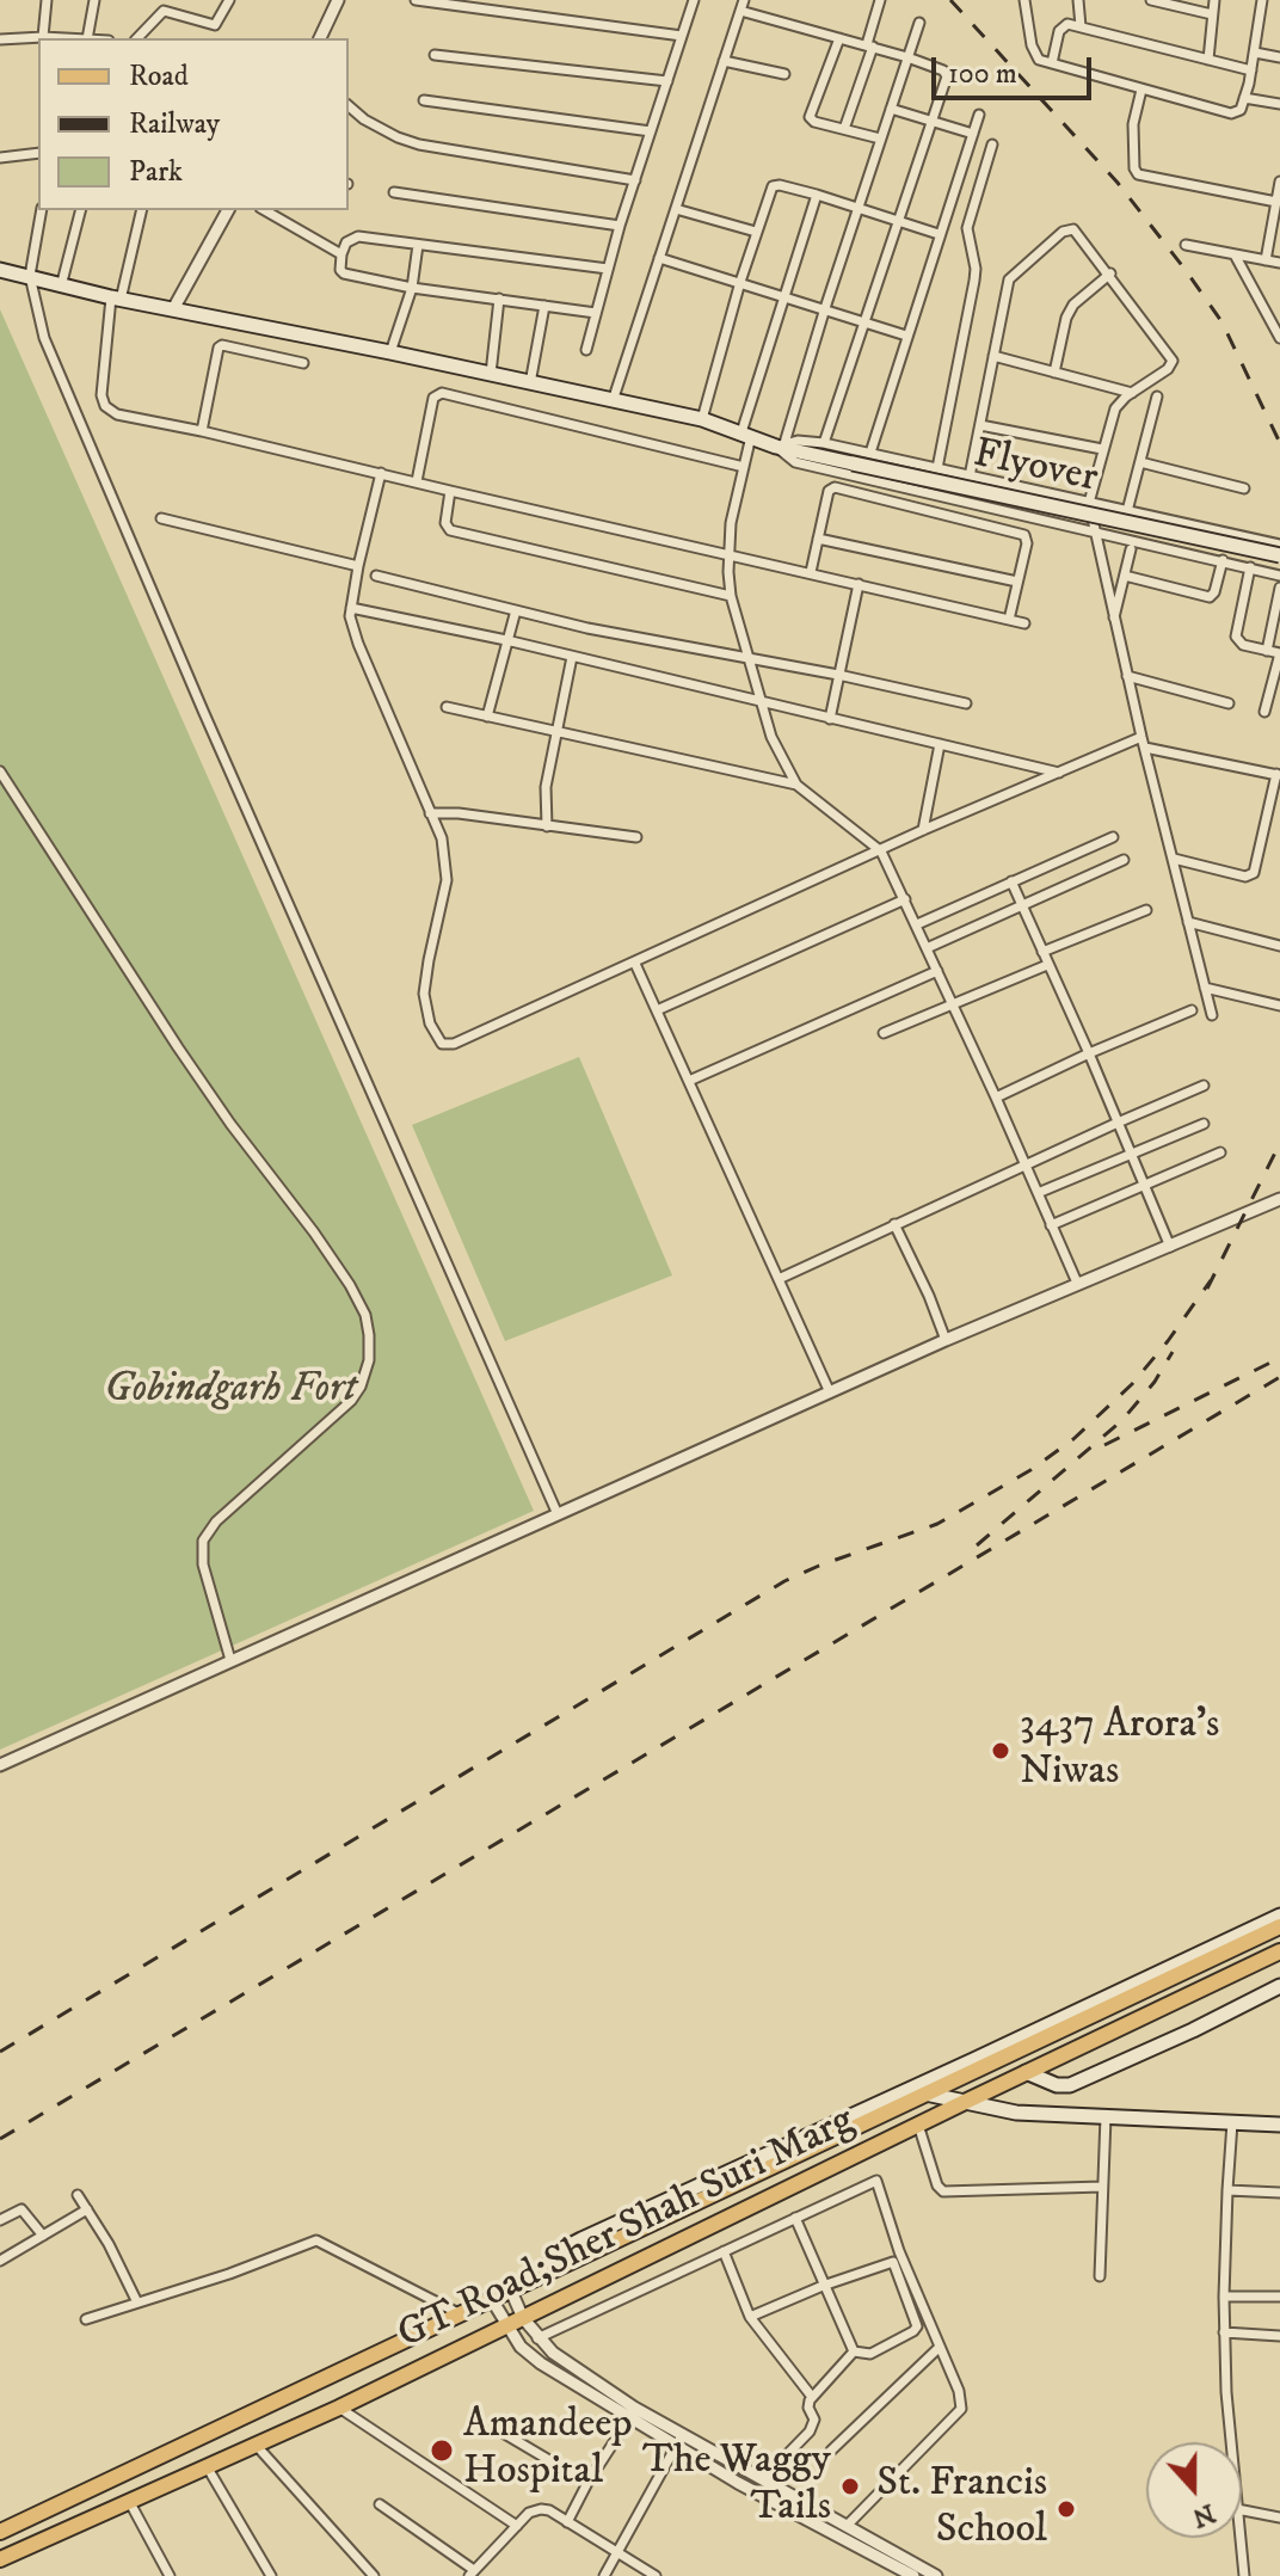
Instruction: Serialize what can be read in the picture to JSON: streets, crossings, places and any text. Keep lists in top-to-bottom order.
{
  "streets": {
    "main road": ["Flyover", "GT Road;Sher Shah Suri Marg"]
  },
  "parks": ["Gobindgarh Fort"],
  "places": [
    "3437 Arora's Niwas",
    "Amandeep Hospital",
    "The Waggy Tails",
    "St. Francis School"
  ],
  "legend": ["Road", "Railway", "Park"],
  "scale_bar": "100 m",
  "north": "bottom"
}
